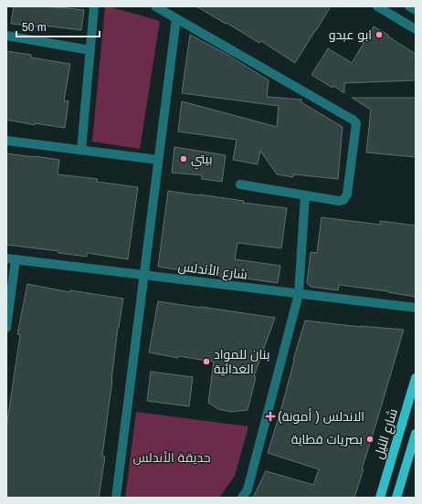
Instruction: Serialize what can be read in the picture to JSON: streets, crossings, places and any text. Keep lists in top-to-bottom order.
{
  "streets": {
    "main road": ["شارع النيل"],
    "street": ["شارع الأندلس"]
  },
  "parks": ["حديقة الأندلس"],
  "places": {
    "other": [
      "ابو عبدو",
      "بيتي",
      "بنان للمواد الغذائية",
      "بصريات قطاية"
    ],
    "health": ["الاندلس ( أمونة)"]
  },
  "scale_bar": "50 m"
}
